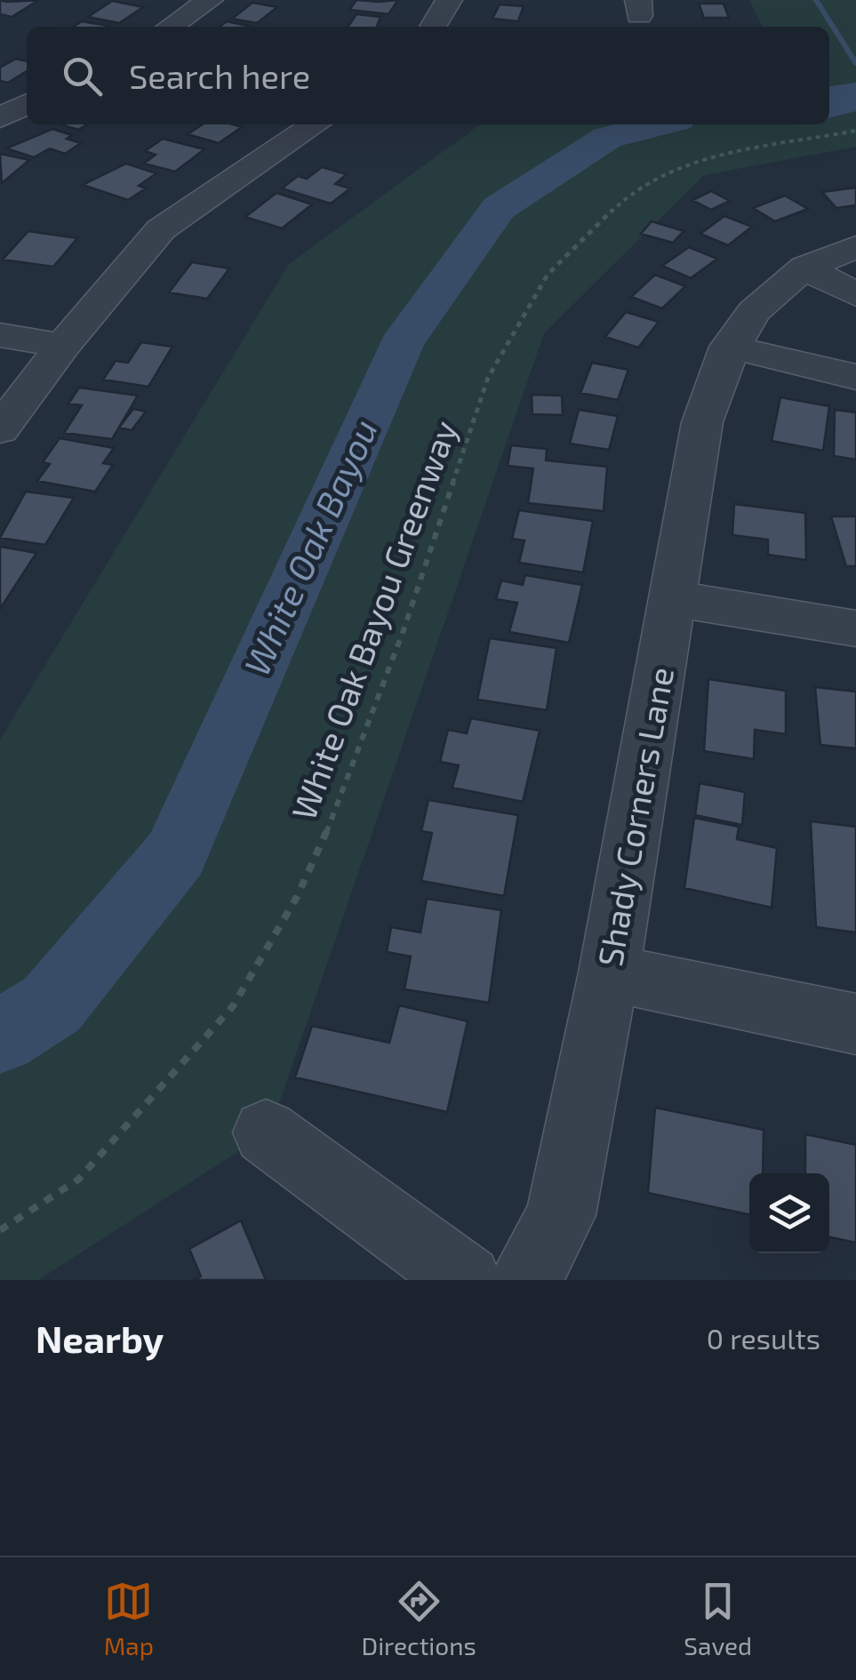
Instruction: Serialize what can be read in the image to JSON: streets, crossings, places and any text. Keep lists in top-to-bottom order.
{
  "streets": {
    "street": ["Shady Corners Lane"],
    "path": ["White Oak Bayou Greenway"]
  },
  "water": ["White Oak Bayou"],
  "page": {
    "search": "Search here",
    "heading": ["Nearby", "0 results"],
    "nav": ["Map", "Directions", "Saved"]
  }
}
